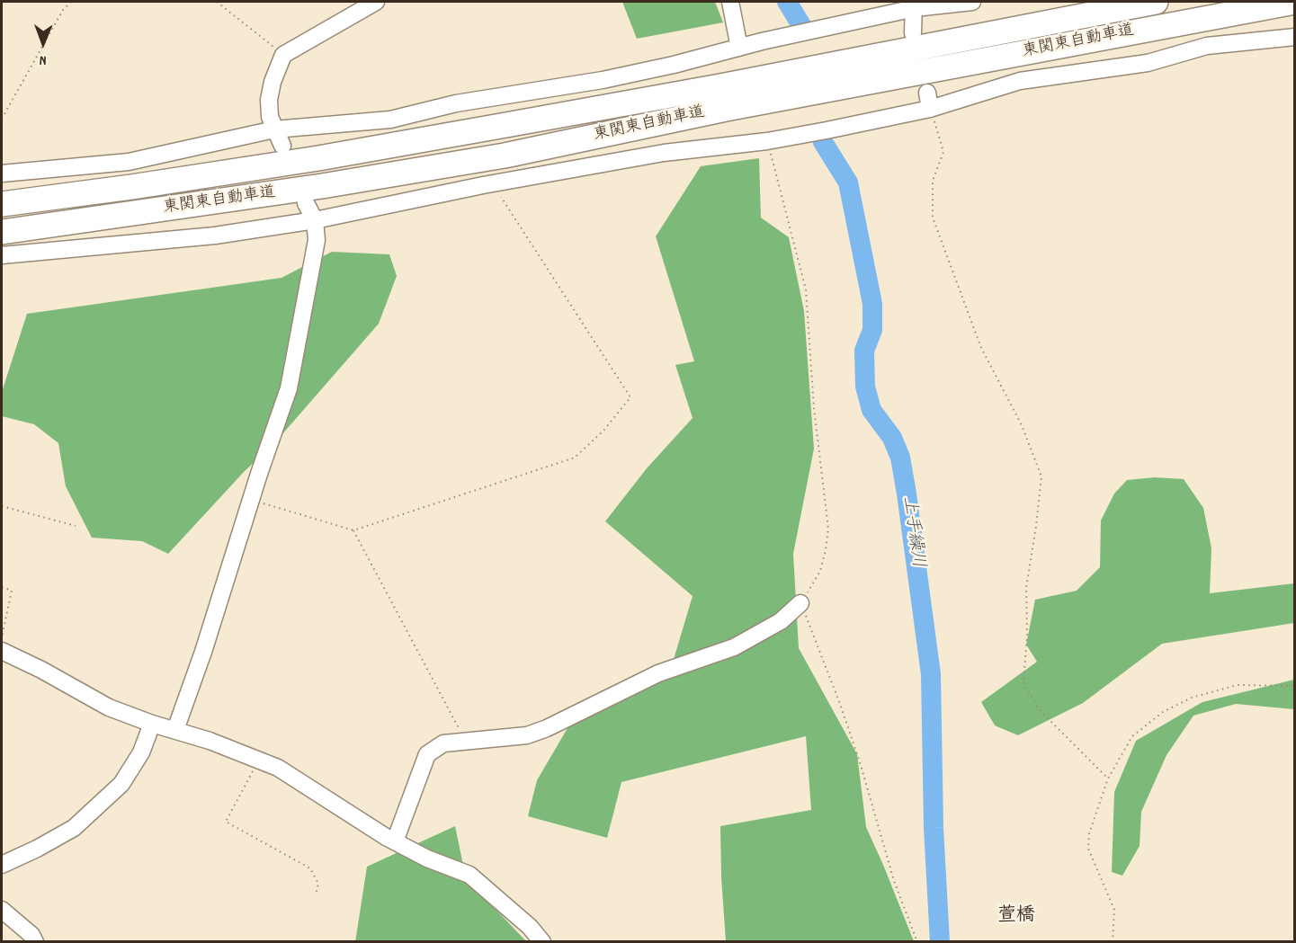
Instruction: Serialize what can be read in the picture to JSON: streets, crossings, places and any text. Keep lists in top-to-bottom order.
{
  "streets": {
    "highway": ["東関東自動車道"]
  },
  "districts": ["萱橋"],
  "water": ["上手繰川"],
  "north": "bottom"
}
